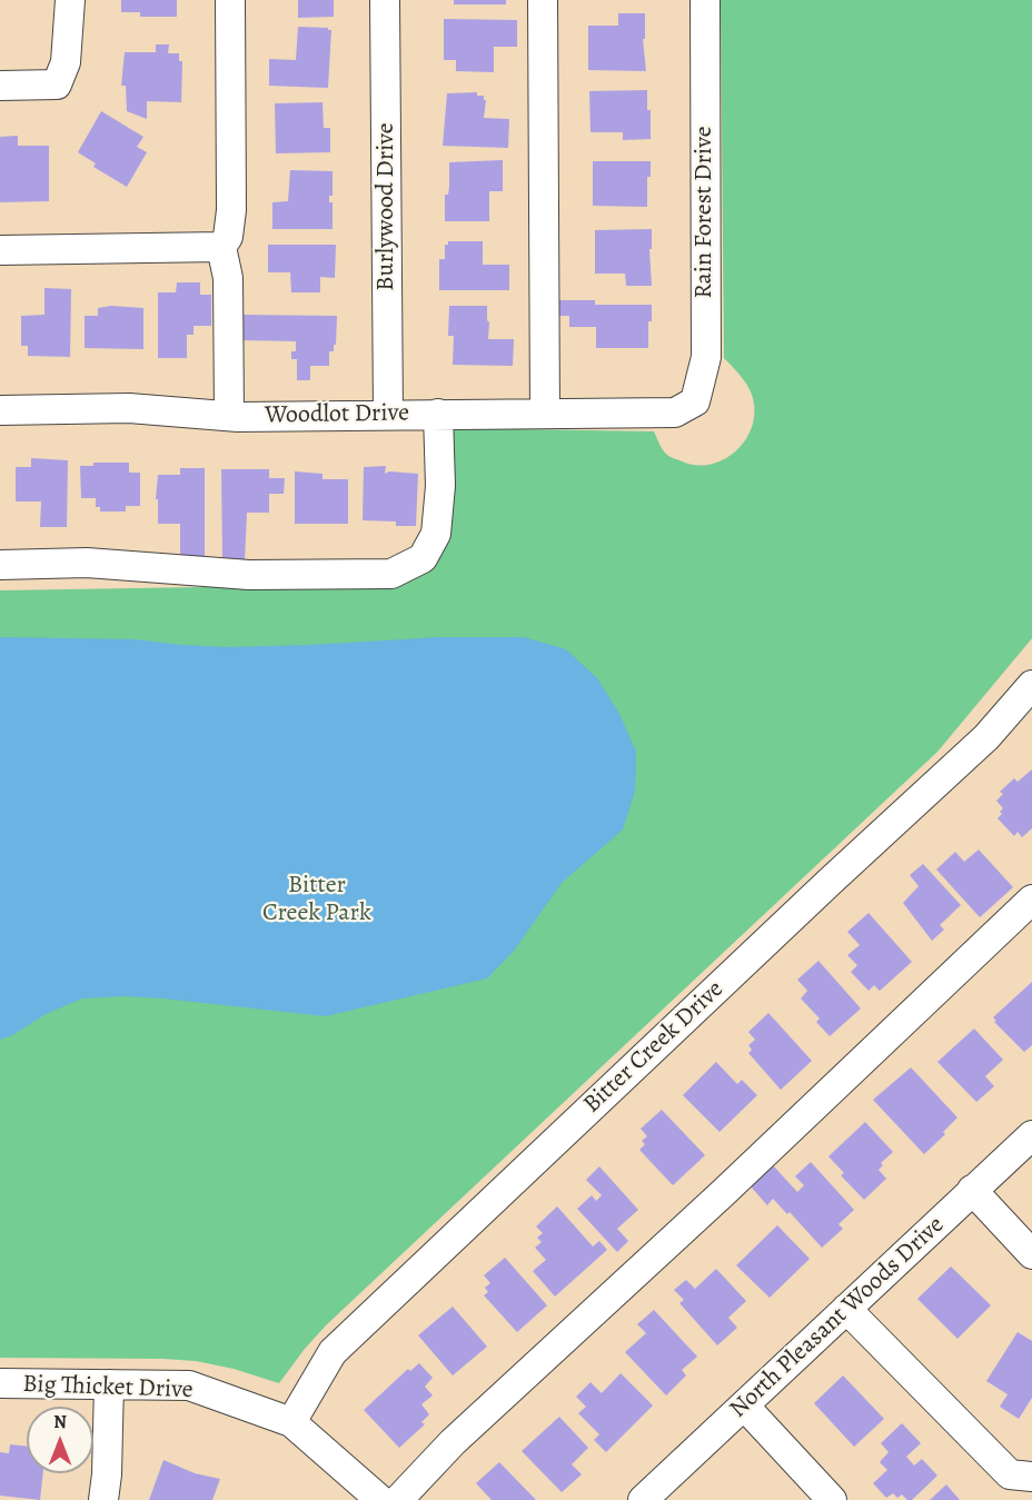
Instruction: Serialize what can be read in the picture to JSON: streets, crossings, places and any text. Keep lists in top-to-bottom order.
{
  "streets": {
    "street": [
      "Burlywood Drive",
      "Rain Forest Drive",
      "Woodlot Drive",
      "Bitter Creek Drive",
      "North Pleasant Woods Drive",
      "Big Thicket Drive"
    ]
  },
  "crossings": [
    ["Burlywood Drive", "Woodlot Drive"],
    ["Rain Forest Drive", "Woodlot Drive"],
    ["Bitter Creek Drive", "Big Thicket Drive"]
  ],
  "parks": ["Bitter Creek Park"],
  "north": "top"
}
